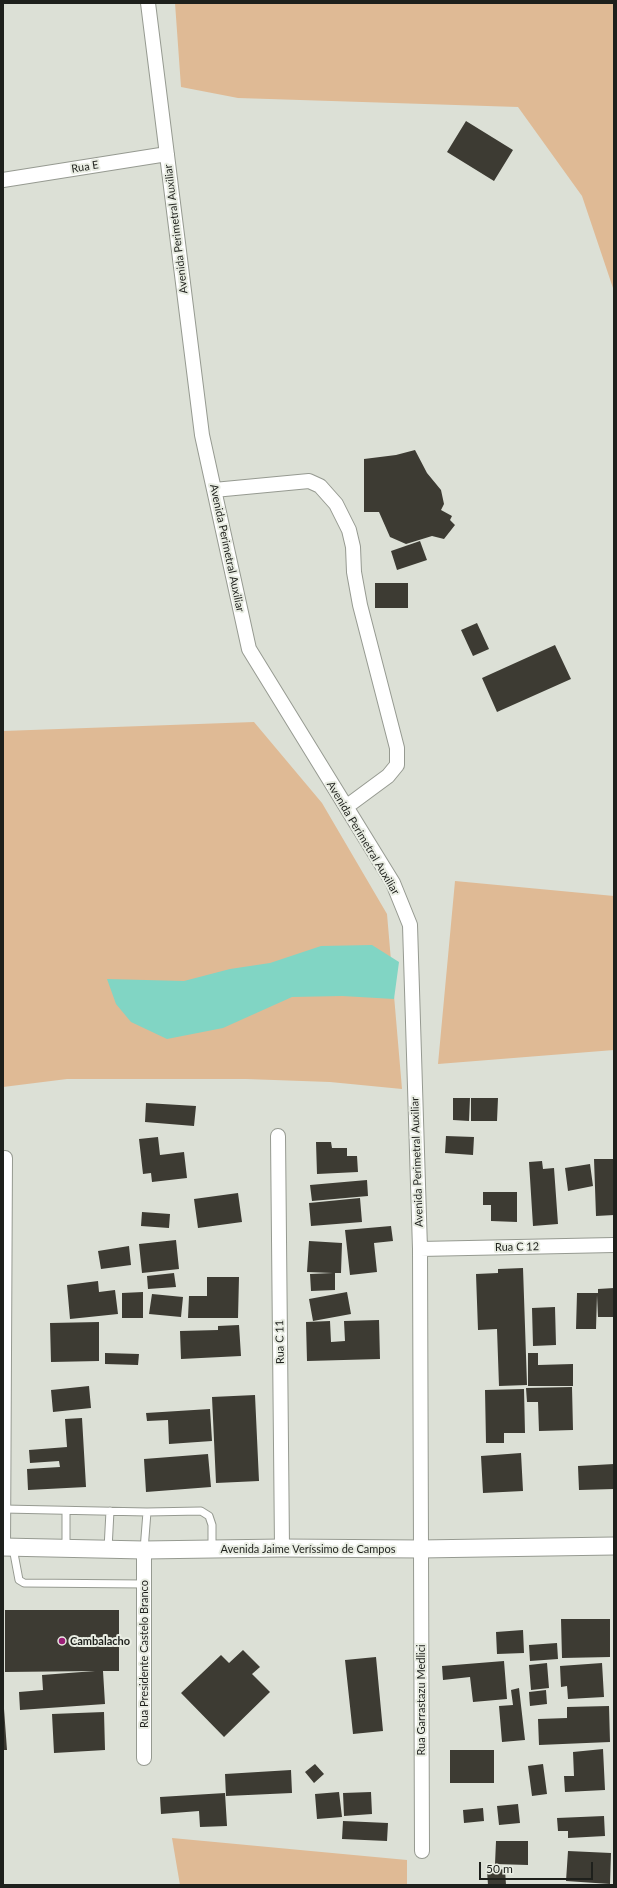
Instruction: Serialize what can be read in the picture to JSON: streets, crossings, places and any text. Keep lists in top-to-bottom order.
{
  "streets": {
    "street": [
      "Rua E",
      "Avenida Perimetral Auxiliar",
      "Rua C 12",
      "Rua C 11",
      "Avenida Jaime Veríssimo de Campos",
      "Rua Presidente Castelo Branco",
      "Rua Garrastazu Medlici"
    ]
  },
  "crossings": [
    ["Rua E", "Avenida Perimetral Auxiliar"],
    ["Avenida Perimetral Auxiliar", "Rua C 12"],
    ["Avenida Perimetral Auxiliar", "Avenida Jaime Veríssimo de Campos"],
    ["Avenida Perimetral Auxiliar", "Rua Garrastazu Medlici"],
    ["Rua C 11", "Avenida Jaime Veríssimo de Campos"],
    ["Avenida Jaime Veríssimo de Campos", "Rua Presidente Castelo Branco"],
    ["Avenida Jaime Veríssimo de Campos", "Rua Garrastazu Medlici"]
  ],
  "places": ["Cambalacho"],
  "scale_bar": "50 m"
}
